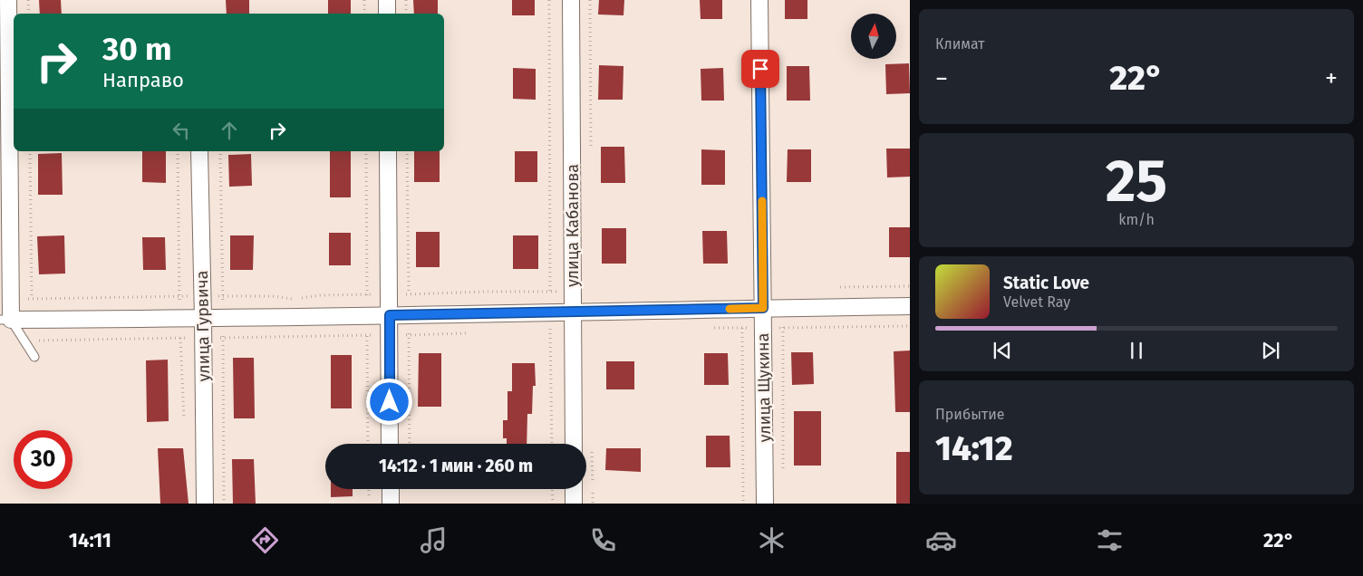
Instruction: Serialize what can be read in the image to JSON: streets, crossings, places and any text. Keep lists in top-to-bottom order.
{
  "streets": {
    "street": ["улица Кабанова", "улица Гурвича", "улица Щукина"]
  },
  "north": "top",
  "page": {
    "tile": [
      "Климат",
      ["25", "km/h"],
      ["Прибытие", "14:12"]
    ],
    "turn": ["30 m", "Направо"],
    "heat": ["−", "22°", "+"],
    "song": ["Static Love", "Velvet Ray"],
    "limit": "30",
    "trip": "14:12 · 1 мин · 260 m",
    "tabs": ["14:11", "22°"]
  }
}
